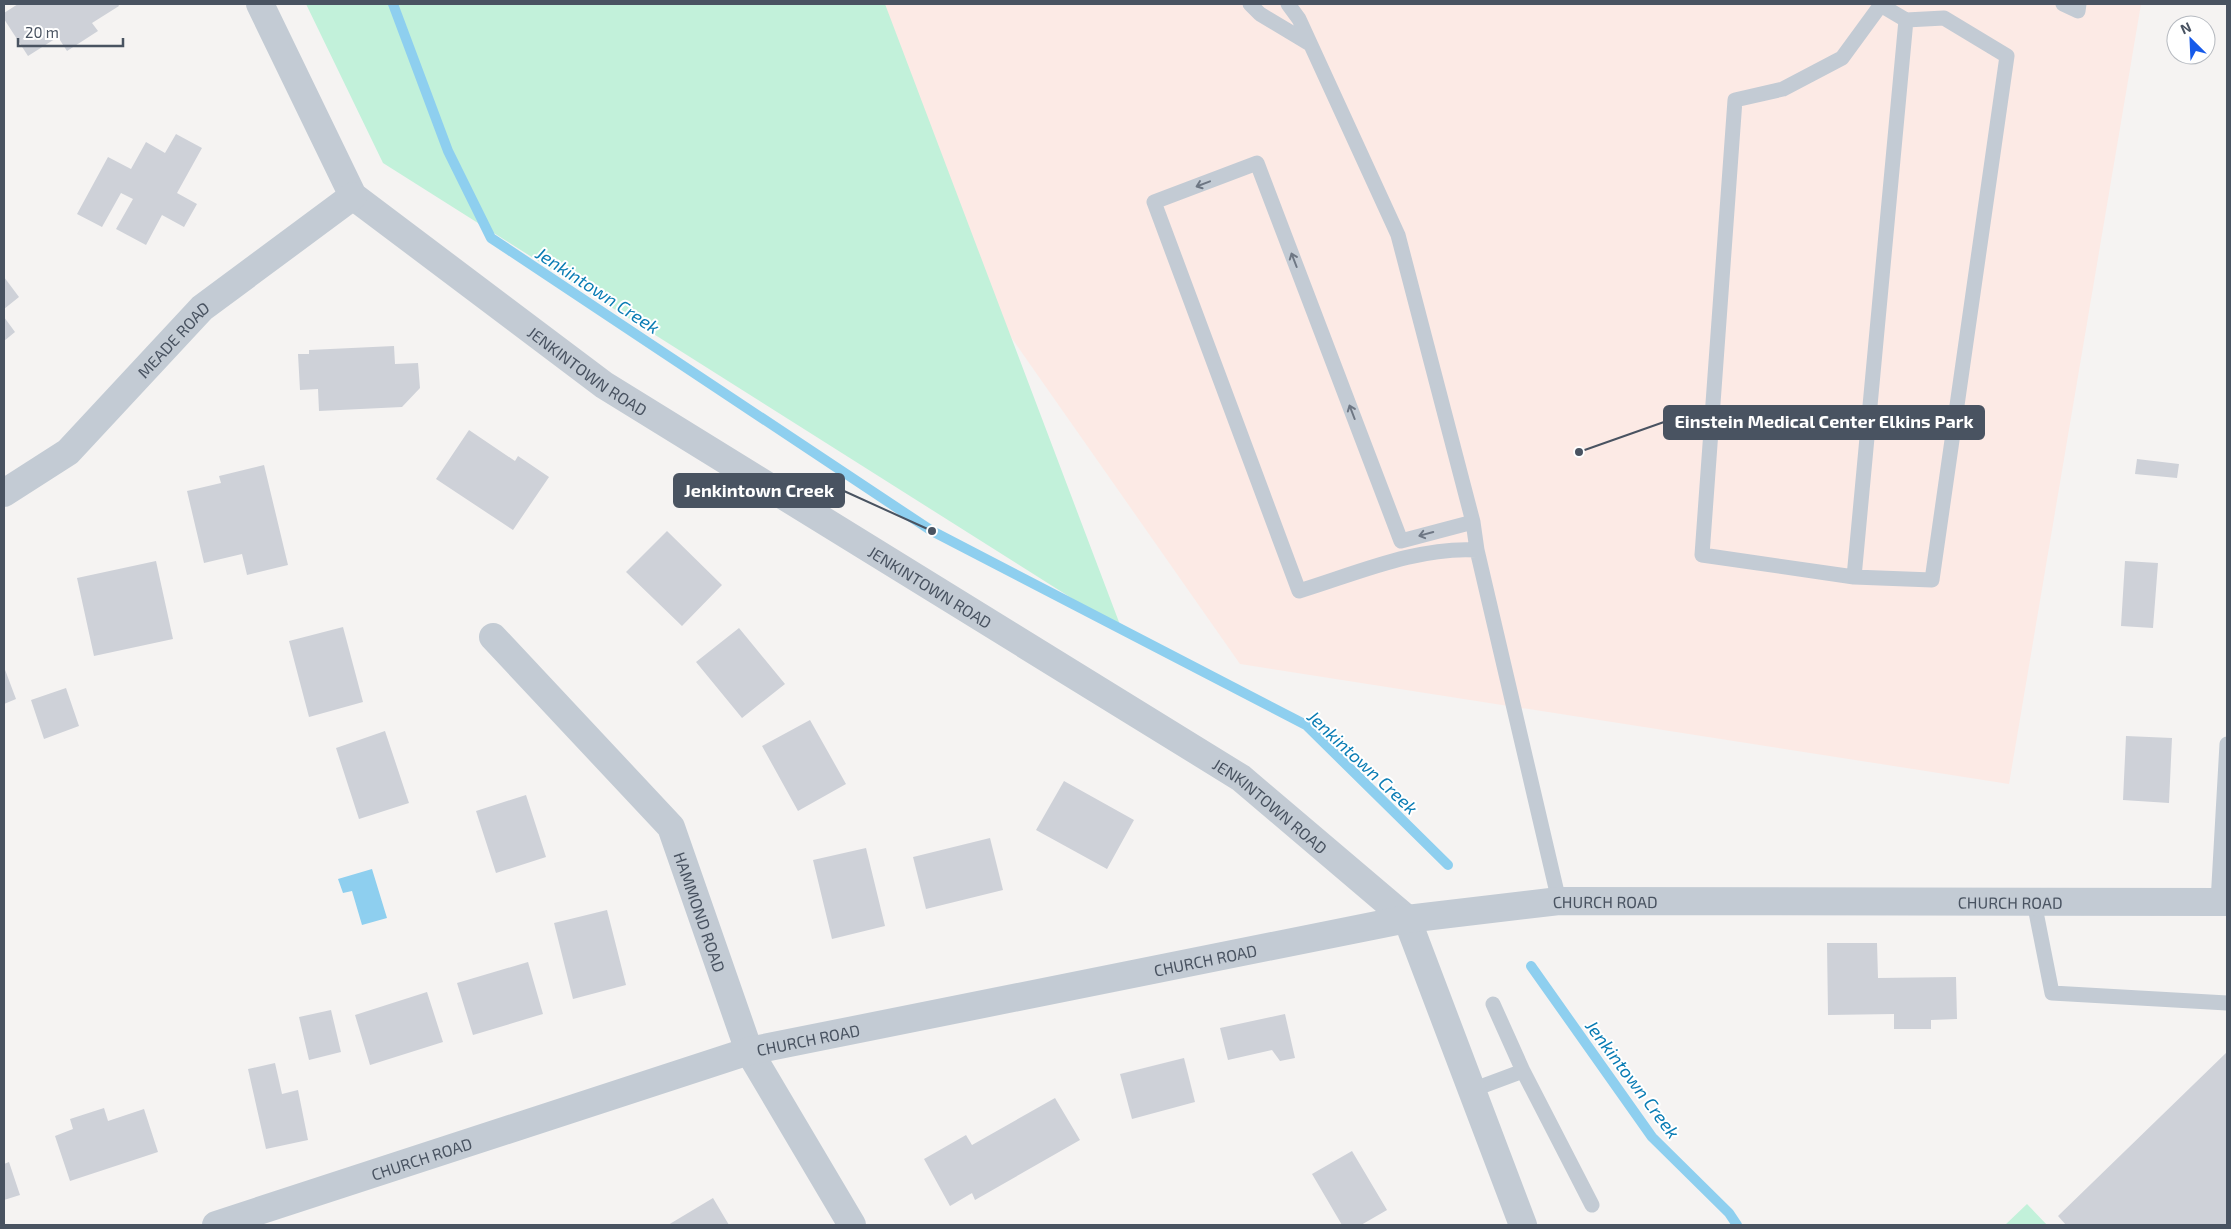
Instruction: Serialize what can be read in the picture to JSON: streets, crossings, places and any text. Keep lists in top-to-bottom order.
{
  "streets": {
    "street": [
      "MEADE ROAD",
      "JENKINTOWN ROAD",
      "CHURCH ROAD",
      "HAMMOND ROAD"
    ]
  },
  "crossings": [
    ["MEADE ROAD", "JENKINTOWN ROAD"],
    ["JENKINTOWN ROAD", "CHURCH ROAD"],
    ["CHURCH ROAD", "HAMMOND ROAD"]
  ],
  "water": ["Jenkintown Creek"],
  "places": ["Einstein Medical Center Elkins Park", "Jenkintown Creek"],
  "scale_bar": "20 m",
  "north": "top left"
}
